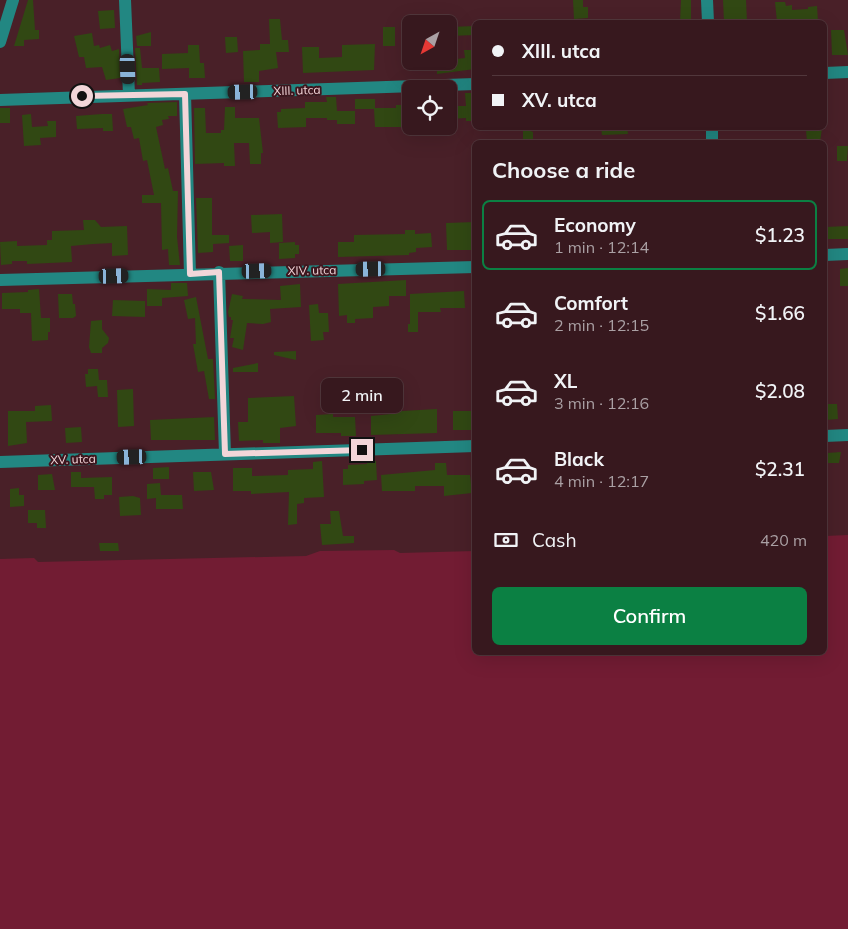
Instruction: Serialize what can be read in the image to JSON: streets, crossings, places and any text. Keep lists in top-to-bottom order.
{
  "streets": {
    "street": ["XIII. utca", "XIV. utca", "XV. utca"]
  },
  "north": "bottom left",
  "page": {
    "banner": ["XIII. utca", "XV. utca"],
    "heading": "Choose a ride",
    "list": [
      {
        "name": "Economy",
        "note": "1 min · 12:14",
        "value": "$1.23"
      },
      {
        "name": "Comfort",
        "note": "2 min · 12:15",
        "value": "$1.66"
      },
      {
        "name": "XL",
        "note": "3 min · 12:16",
        "value": "$2.08"
      },
      {
        "name": "Black",
        "note": "4 min · 12:17",
        "value": "$2.31"
      }
    ],
    "bubble": "2 min",
    "pay": ["Cash", "420 m"],
    "buttons": "Confirm"
  }
}
